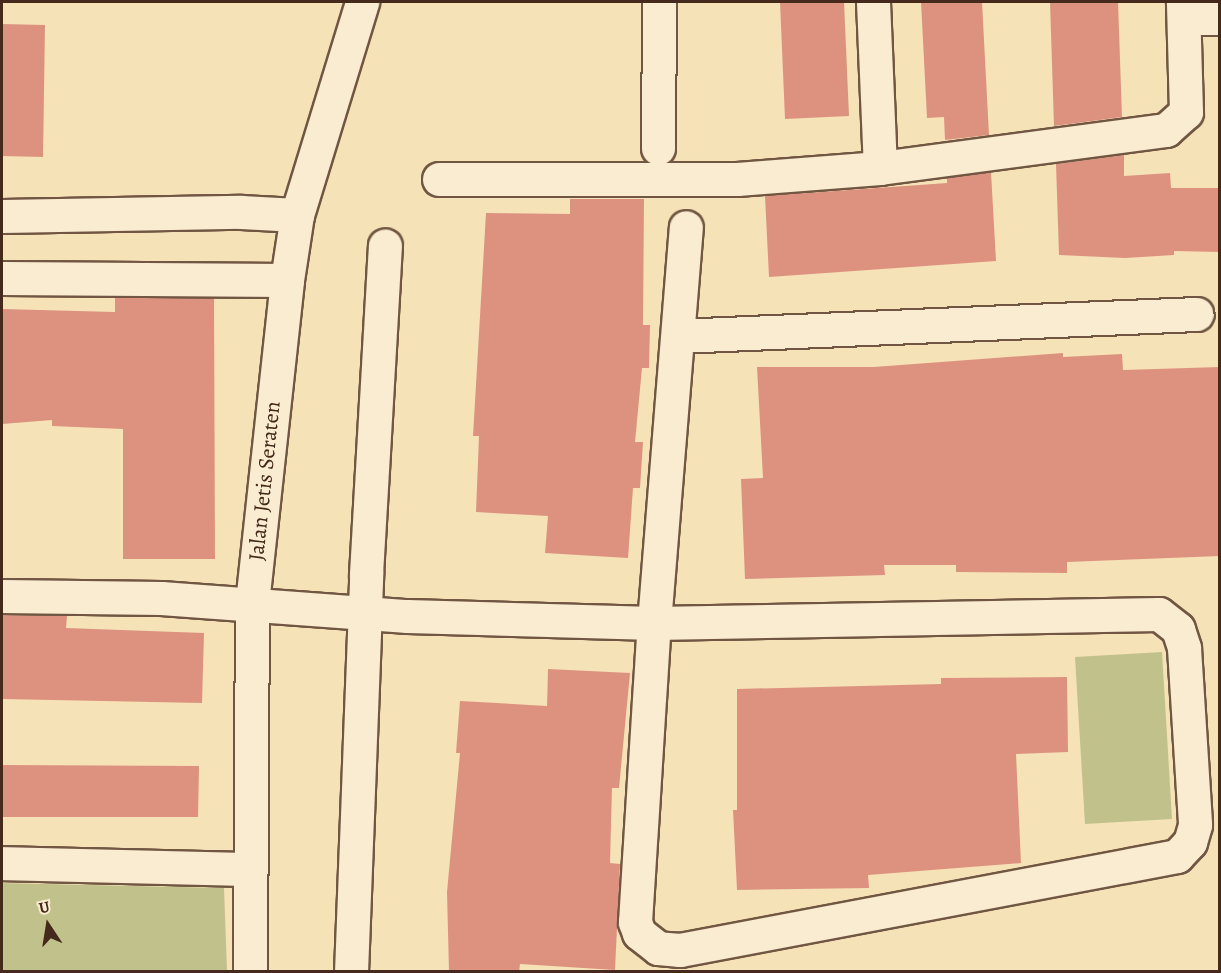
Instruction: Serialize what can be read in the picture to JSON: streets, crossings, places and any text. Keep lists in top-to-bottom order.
{
  "streets": {
    "street": ["Jalan Jetis Seraten"]
  },
  "north": "top"
}
